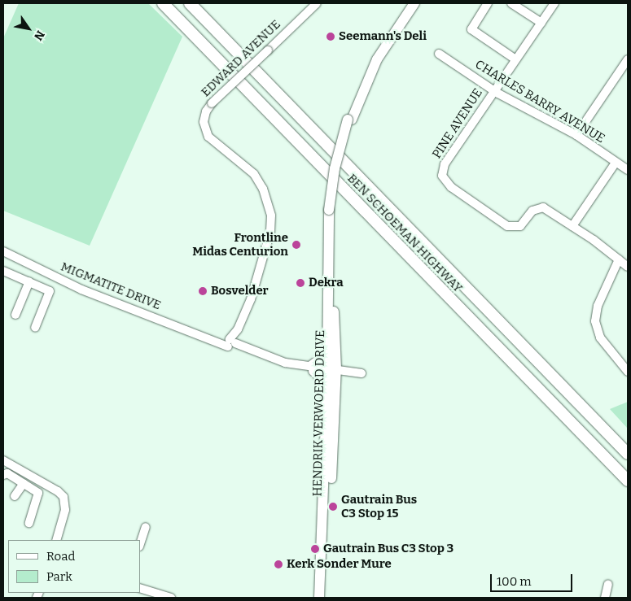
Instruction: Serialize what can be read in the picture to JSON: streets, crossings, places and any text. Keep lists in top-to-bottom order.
{
  "streets": {
    "highway": ["BEN SCHOEMAN HIGHWAY"],
    "main road": ["HENDRIK VERWOERD DRIVE"],
    "street": [
      "EDWARD AVENUE",
      "CHARLES BARRY AVENUE",
      "PINE AVENUE",
      "MIGMATITE DRIVE"
    ]
  },
  "crossings": [
    ["EDWARD AVENUE", "MIGMATITE DRIVE"],
    ["CHARLES BARRY AVENUE", "PINE AVENUE"],
    ["MIGMATITE DRIVE", "HENDRIK VERWOERD DRIVE"]
  ],
  "places": [
    "Seemann's Deli",
    "Frontline Midas Centurion",
    "Dekra",
    "Bosvelder",
    "Gautrain Bus C3 Stop 15",
    "Gautrain Bus C3 Stop 3",
    "Kerk Sonder Mure"
  ],
  "legend": ["Road", "Park"],
  "scale_bar": "100 m",
  "north": "bottom right"
}
